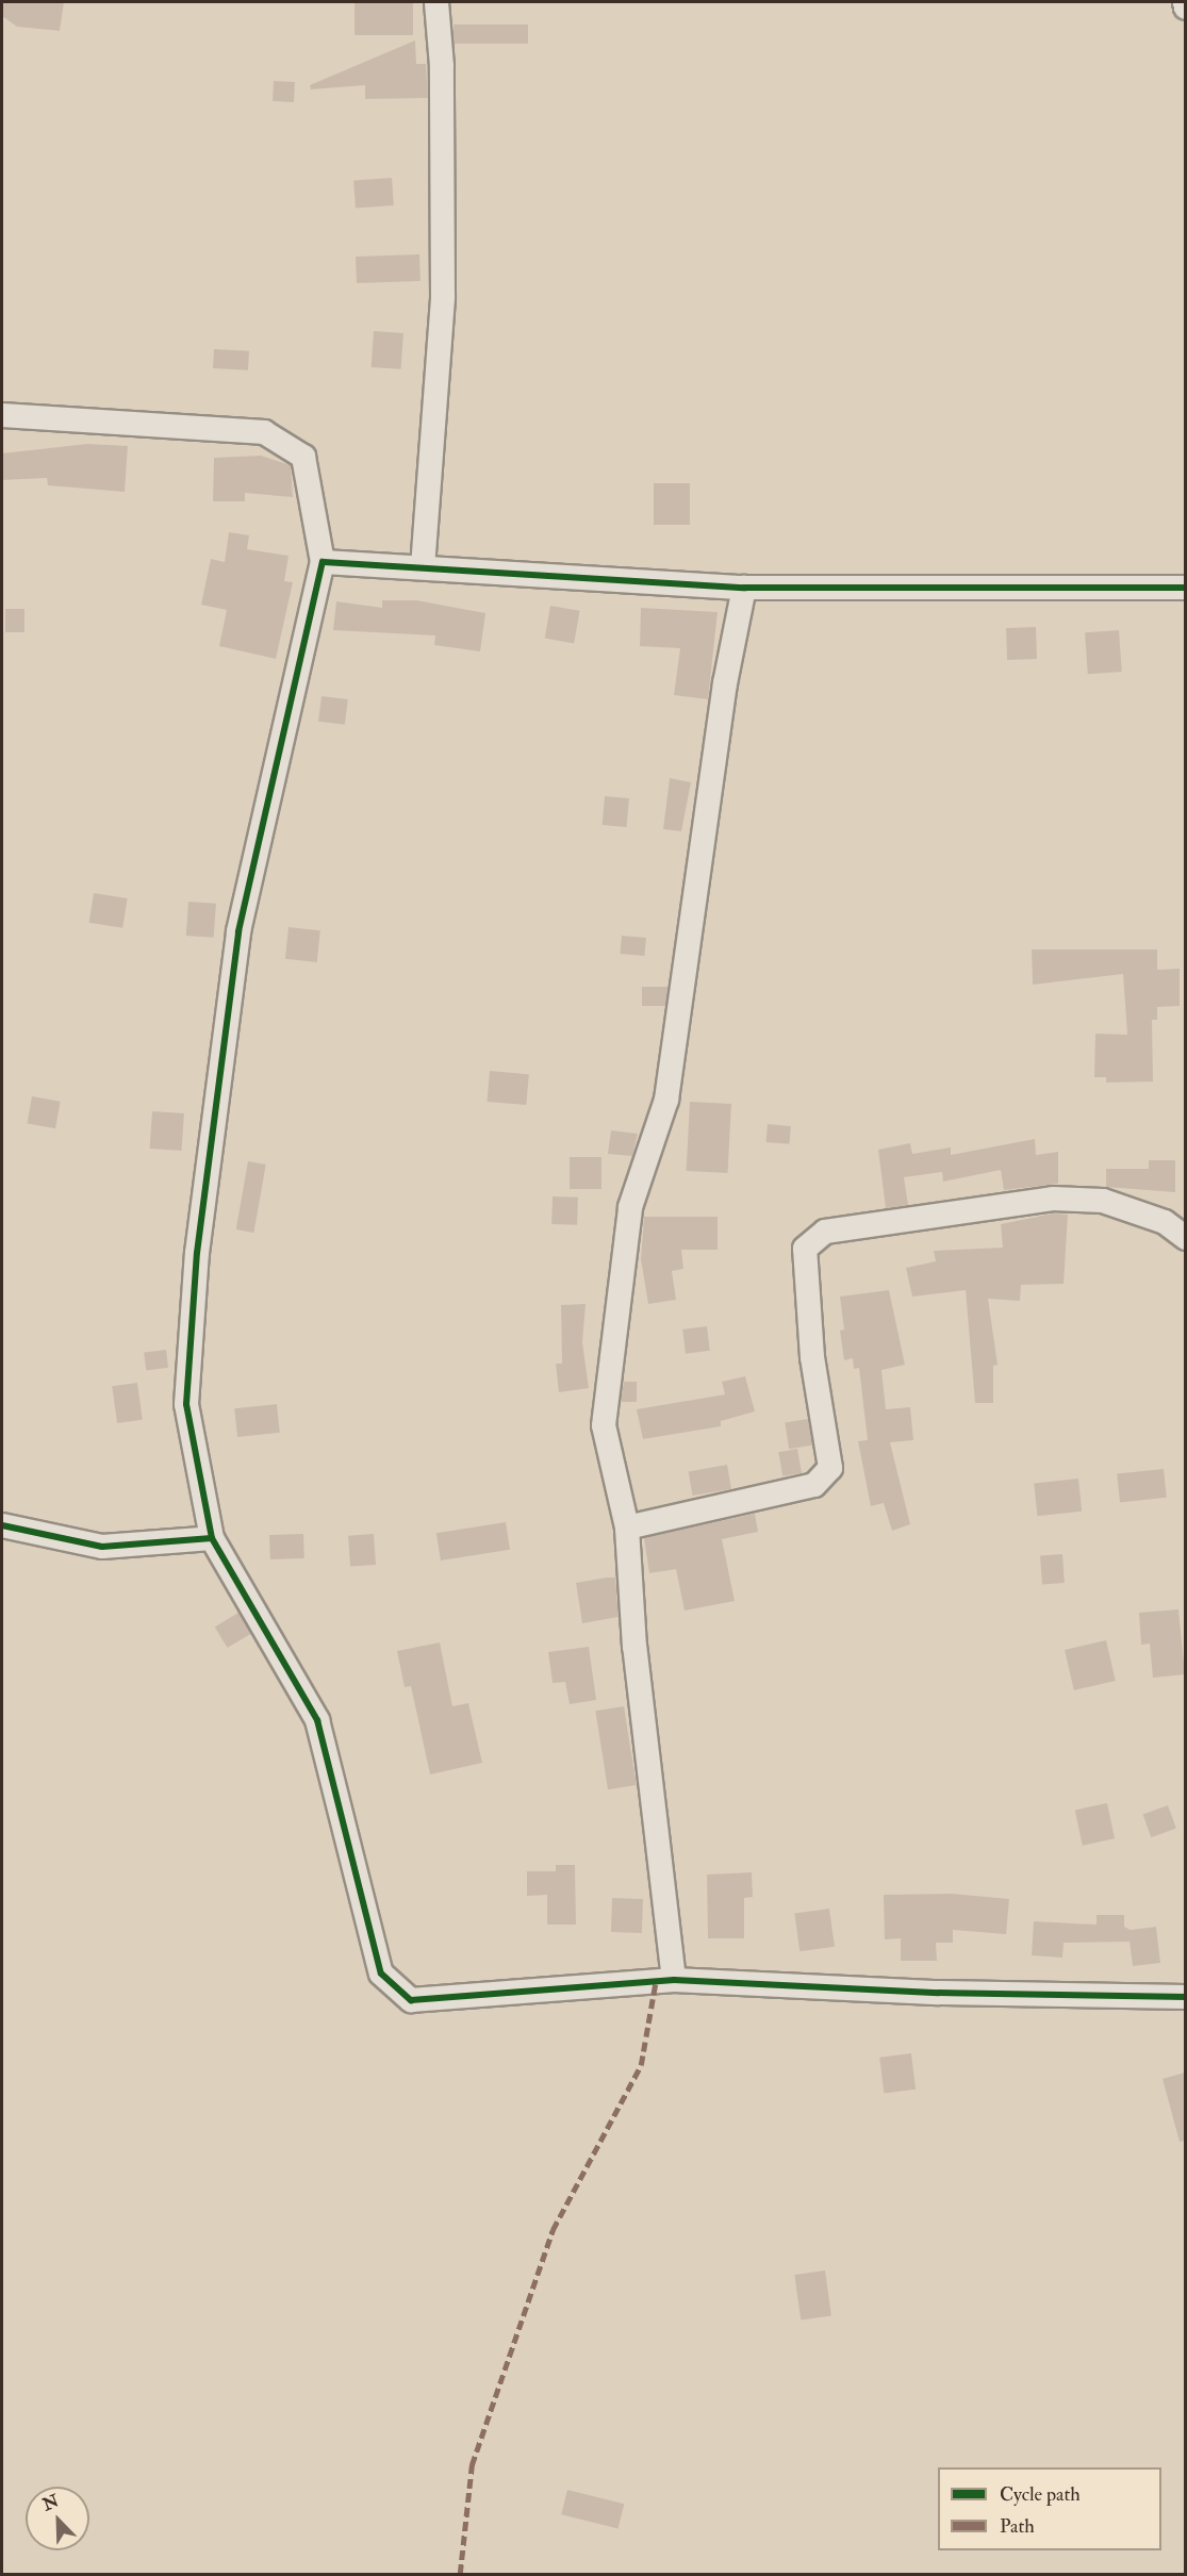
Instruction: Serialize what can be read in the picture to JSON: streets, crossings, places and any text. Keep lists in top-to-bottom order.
{
  "legend": ["Cycle path", "Path"],
  "north": "top left"
}
